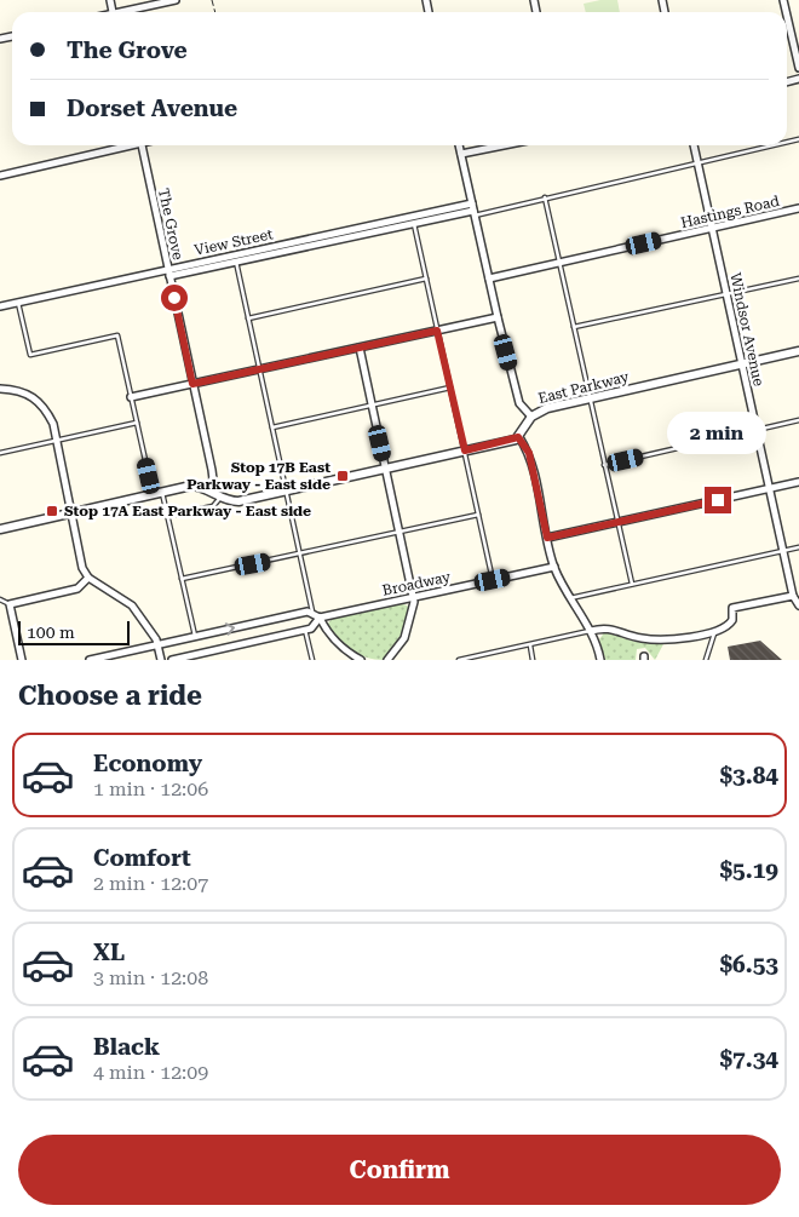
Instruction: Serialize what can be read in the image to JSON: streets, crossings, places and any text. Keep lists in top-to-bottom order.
{
  "streets": {
    "street": [
      "Hastings Road",
      "The Grove",
      "View Street",
      "Windsor Avenue",
      "East Parkway",
      "Broadway"
    ]
  },
  "crossings": [
    ["Hastings Road", "Windsor Avenue"],
    ["The Grove", "View Street"],
    ["Windsor Avenue", "East Parkway"]
  ],
  "places": {
    "transit": ["Stop 17B East Parkway - East side", "Stop 17A East Parkway - East side"]
  },
  "scale_bar": "100 m",
  "page": {
    "banner": ["The Grove", "Dorset Avenue"],
    "bubble": "2 min",
    "scale": "100 m",
    "heading": "Choose a ride",
    "list": [
      {
        "name": "Economy",
        "note": "1 min · 12:06",
        "value": "$3.84"
      },
      {
        "name": "Comfort",
        "note": "2 min · 12:07",
        "value": "$5.19"
      },
      {
        "name": "XL",
        "note": "3 min · 12:08",
        "value": "$6.53"
      },
      {
        "name": "Black",
        "note": "4 min · 12:09",
        "value": "$7.34"
      }
    ],
    "buttons": "Confirm"
  }
}
